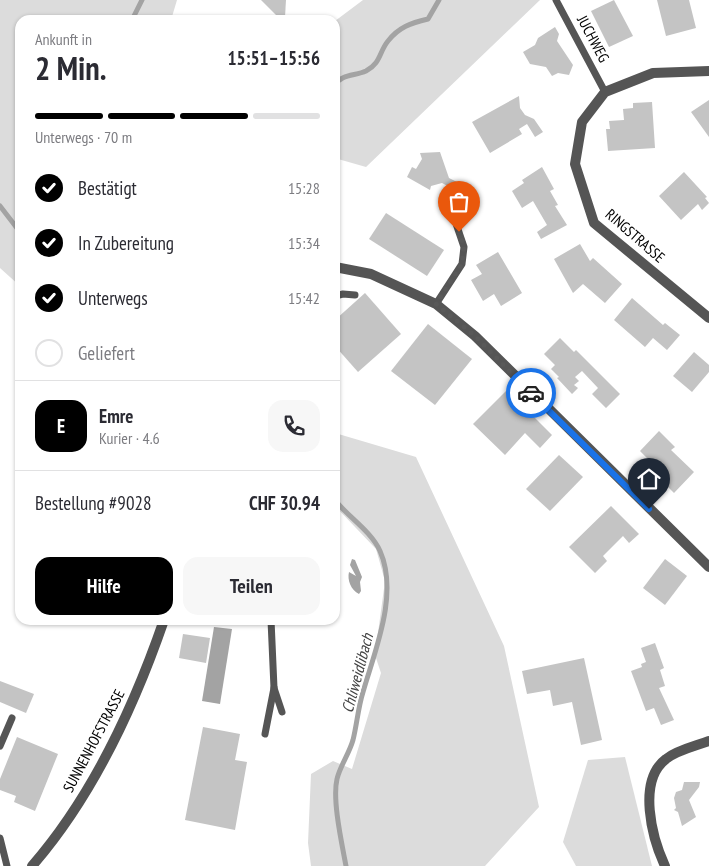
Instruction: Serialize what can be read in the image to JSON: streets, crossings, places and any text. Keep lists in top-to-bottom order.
{
  "streets": {
    "street": ["RINGSTRASSE", "SUNNENHOFSTRASSE"],
    "lane": ["JUCHWEG"]
  },
  "crossings": [
    ["JUCHWEG", "RINGSTRASSE"]
  ],
  "water": ["Chliweidlibach"],
  "page": {
    "heading": ["2 Min.", "Ankunft in", "15:51–15:56"],
    "panel": [
      "Emre",
      "Kurier · 4.6",
      "Bestellung #9028",
      "CHF 30.94"
    ],
    "bar": "Unterwegs · 70 m",
    "list": [
      ["Bestätigt", "15:28"],
      ["In Zubereitung", "15:34"],
      ["Unterwegs", "15:42"],
      "Geliefert"
    ],
    "round": "E",
    "buttons": ["Hilfe", "Teilen"]
  }
}
